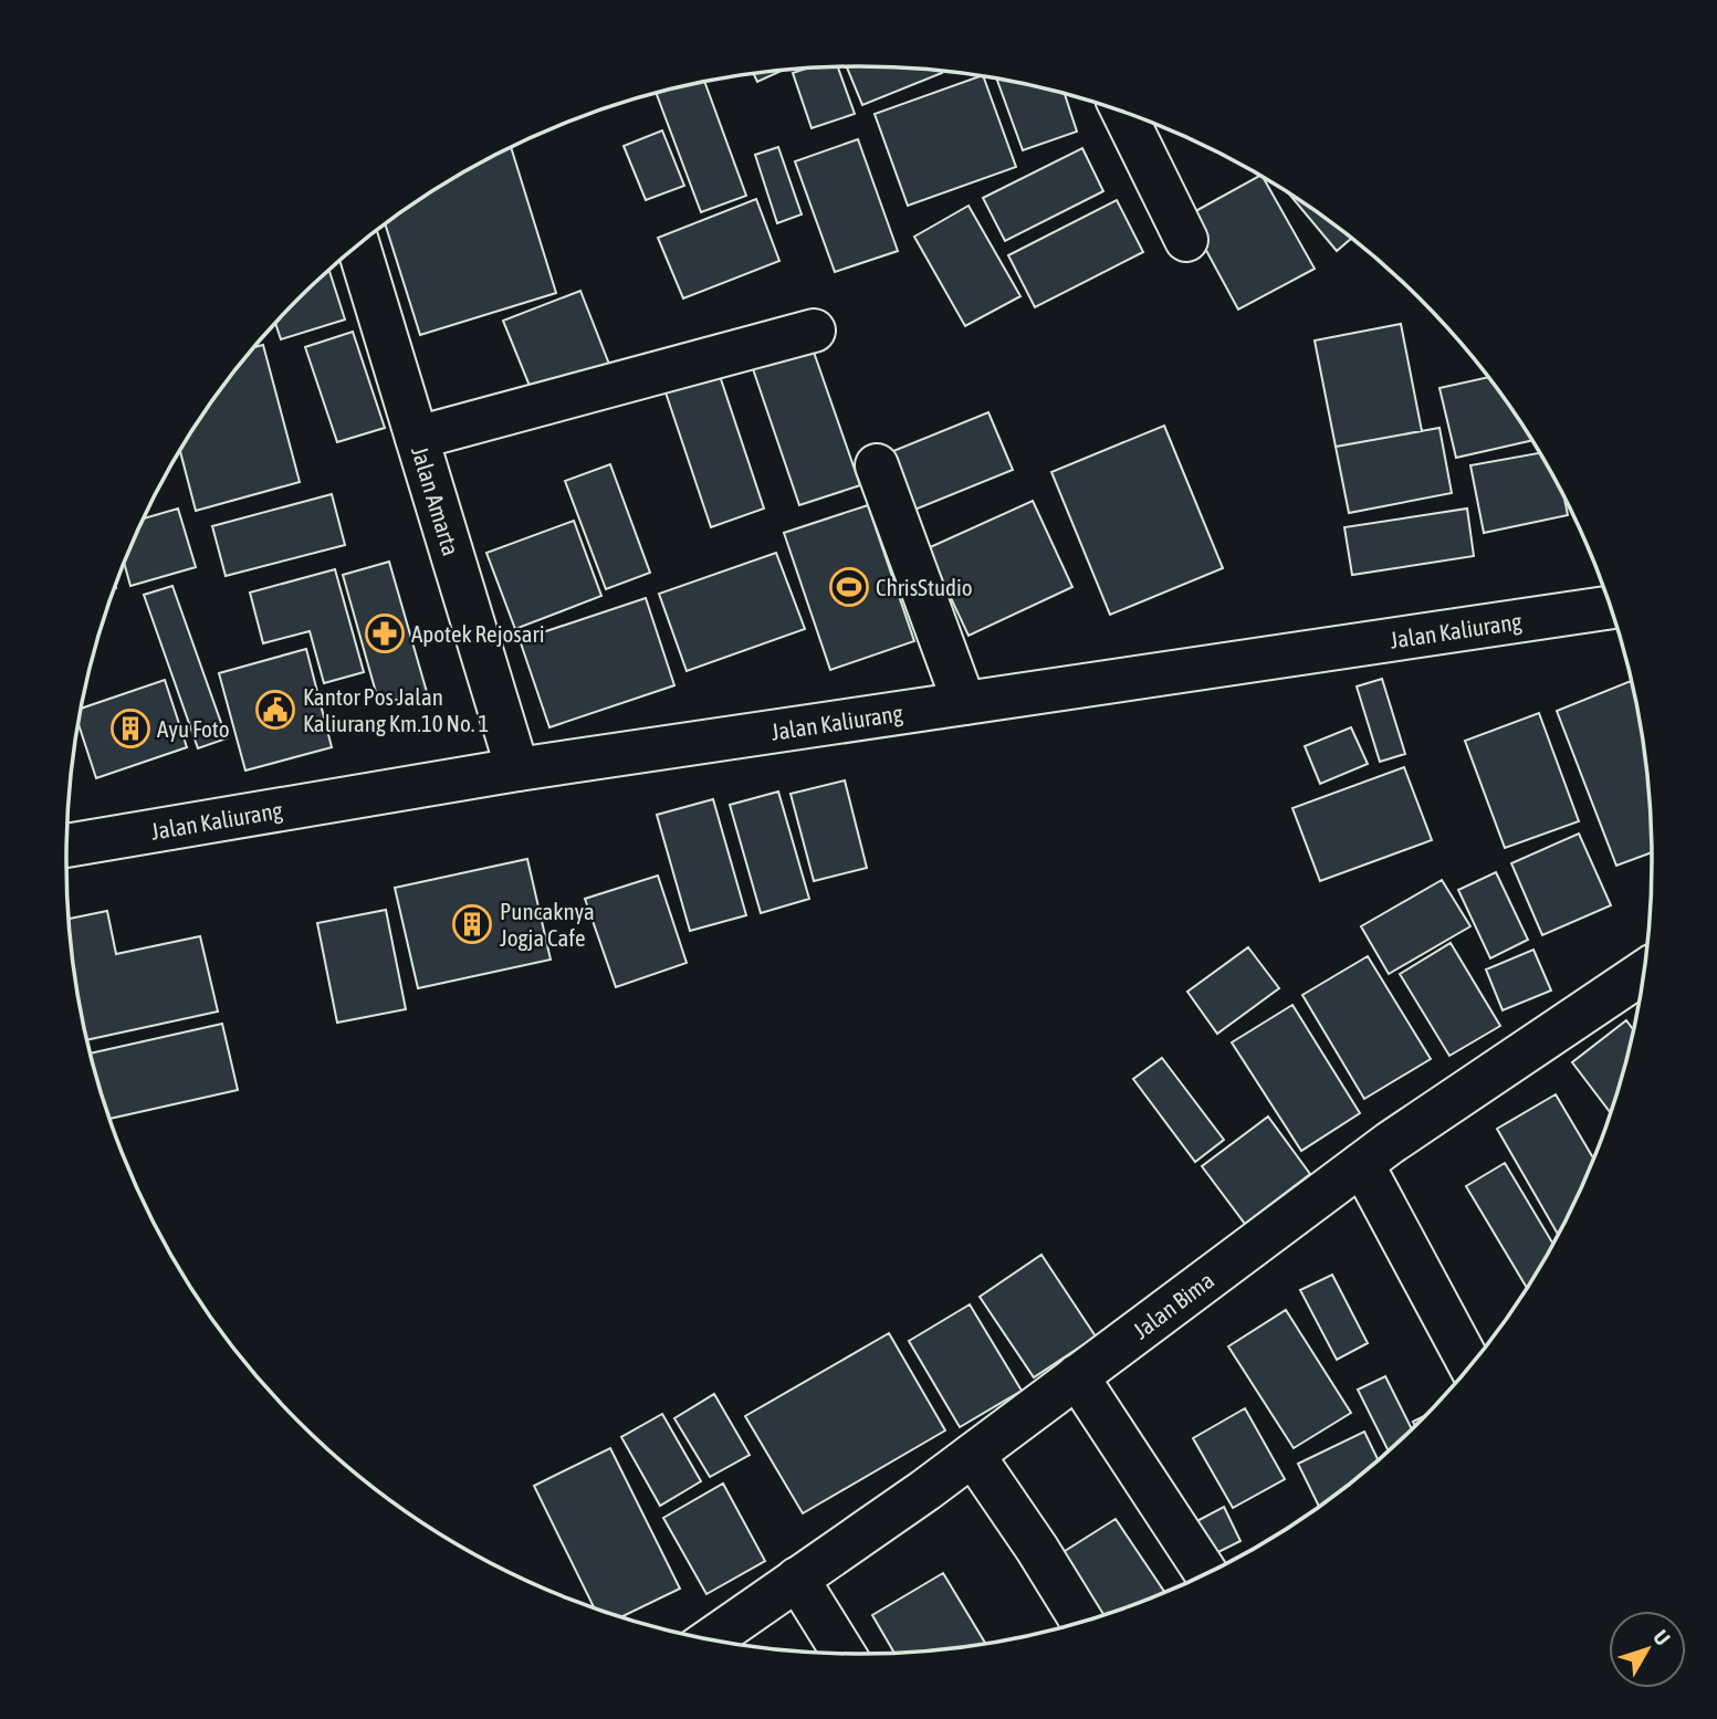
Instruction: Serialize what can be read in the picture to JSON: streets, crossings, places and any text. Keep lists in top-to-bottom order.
{
  "streets": {
    "street": ["Jalan Amarta", "Jalan Kaliurang", "Jalan Bima"]
  },
  "crossings": [
    ["Jalan Amarta", "Jalan Kaliurang"]
  ],
  "places": {
    "sports": ["ChrisStudio"],
    "pharmacy": ["Apotek Rejosari"],
    "public building": ["Kantor Pos Jalan Kaliurang Km.10 No. 1"],
    "building": ["Ayu Foto", "Puncaknya Jogja Cafe"]
  },
  "north": "top right"
}
